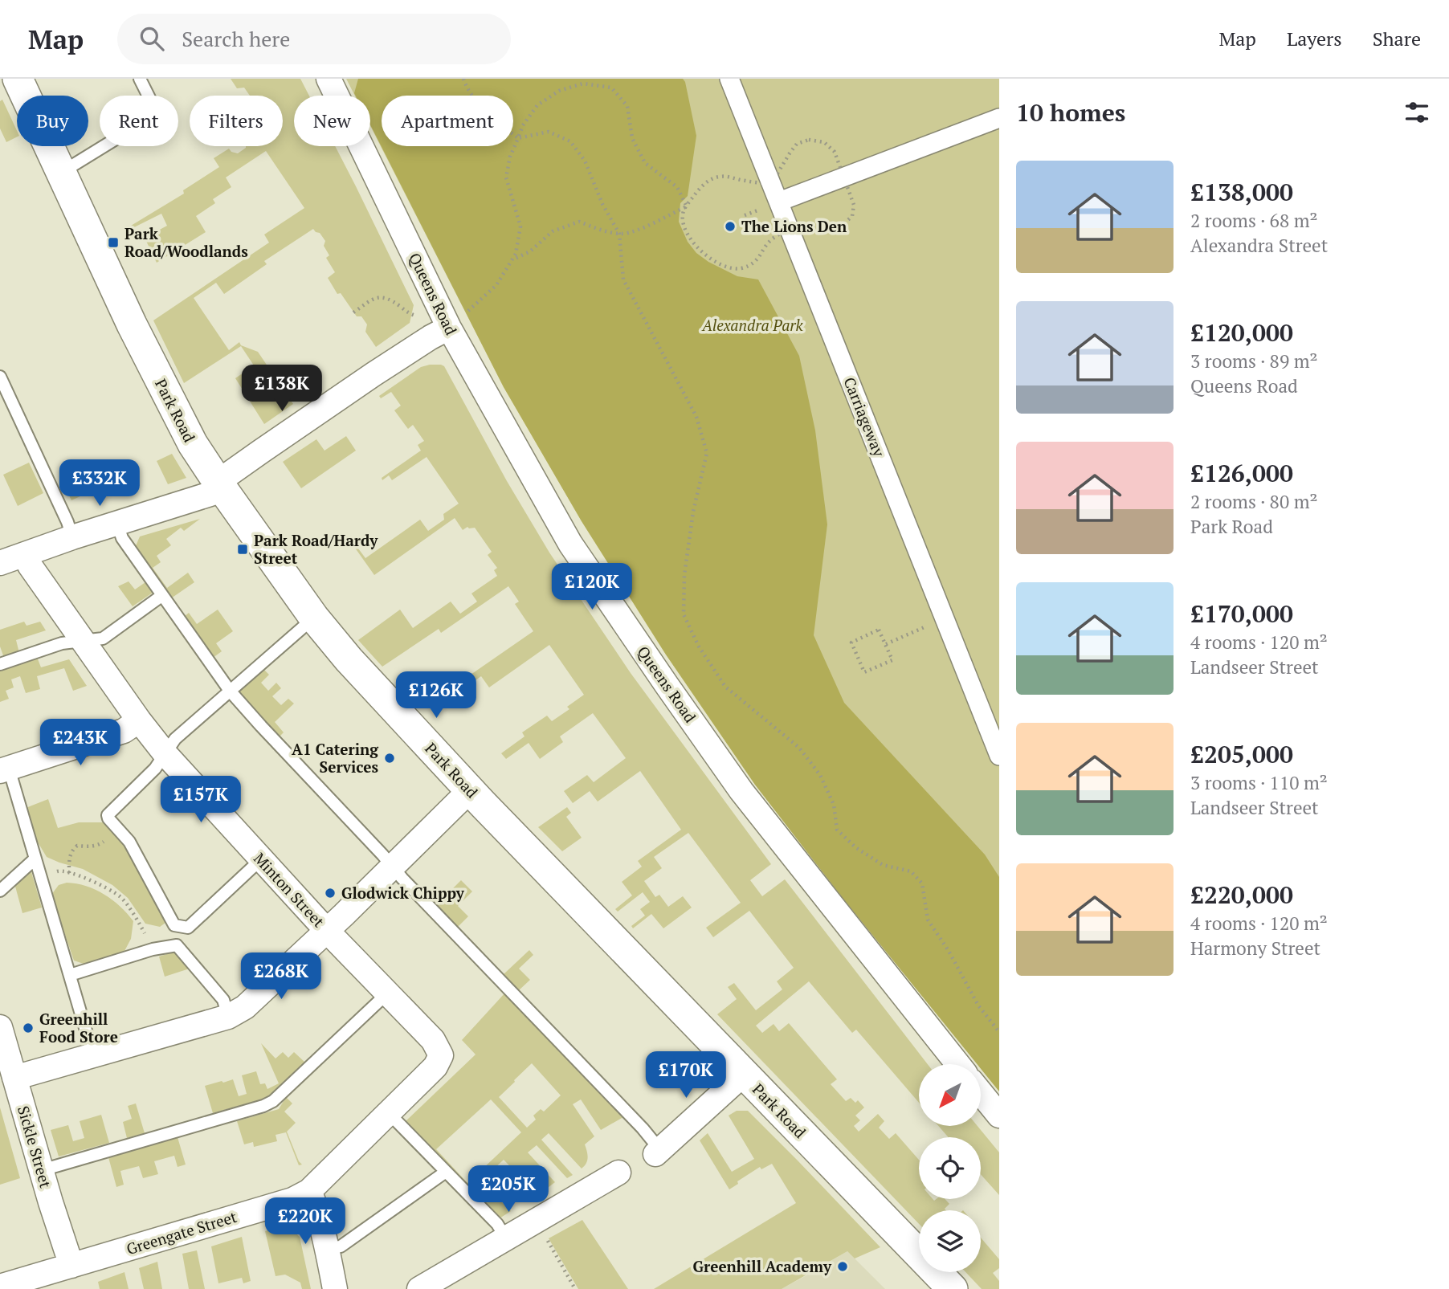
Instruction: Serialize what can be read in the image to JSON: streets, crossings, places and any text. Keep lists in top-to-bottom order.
{
  "streets": {
    "street": [
      "Queens Road",
      "Park Road",
      "Carriageway",
      "Minton Street",
      "Sickle Street",
      "Greengate Street"
    ]
  },
  "crossings": [
    ["Minton Street", "Greengate Street"],
    ["Sickle Street", "Greengate Street"]
  ],
  "parks": ["Alexandra Park"],
  "places": {
    "other": [
      "The Lions Den",
      "A1 Catering Services",
      "Glodwick Chippy",
      "Greenhill Food Store",
      "Greenhill Academy"
    ],
    "transit": ["Park Road/Woodlands", "Park Road/Hardy Street"]
  },
  "north": "bottom left",
  "page": {
    "header": "Map",
    "search": "Search here",
    "nav": ["Map", "Layers", "Share"],
    "heading": "10 homes",
    "chip": [
      "Buy",
      "Rent",
      "Filters",
      "New",
      "Apartment"
    ],
    "list": [
      {
        "name": "£138,000",
        "note": "2 rooms · 68 m² · Alexandra Street"
      },
      {
        "name": "£120,000",
        "note": "3 rooms · 89 m² · Queens Road"
      },
      {
        "name": "£126,000",
        "note": "2 rooms · 80 m² · Park Road"
      },
      {
        "name": "£170,000",
        "note": "4 rooms · 120 m² · Landseer Street"
      },
      {
        "name": "£205,000",
        "note": "3 rooms · 110 m² · Landseer Street"
      },
      {
        "name": "£220,000",
        "note": "4 rooms · 120 m² · Harmony Street"
      }
    ],
    "price": [
      "£138K",
      "£332K",
      "£120K",
      "£126K",
      "£243K",
      "£157K",
      "£268K",
      "£170K",
      "£205K",
      "£220K"
    ]
  }
}
